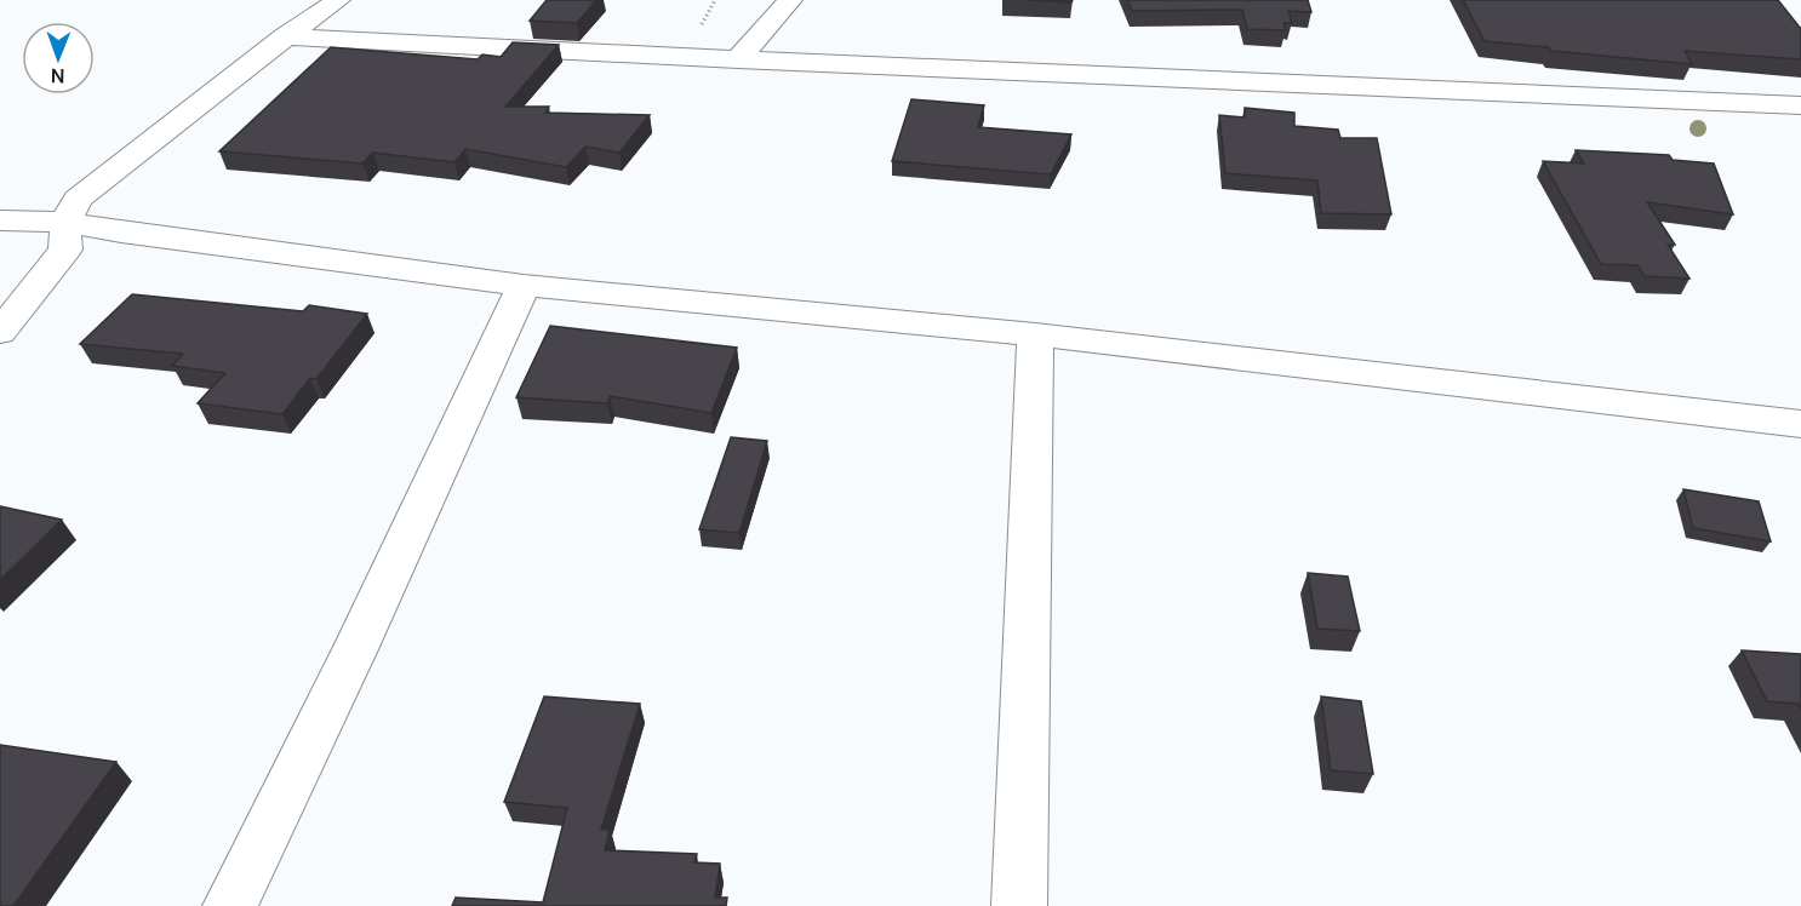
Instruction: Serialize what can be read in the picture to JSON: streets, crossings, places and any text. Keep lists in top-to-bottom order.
{
  "north": "bottom"
}
